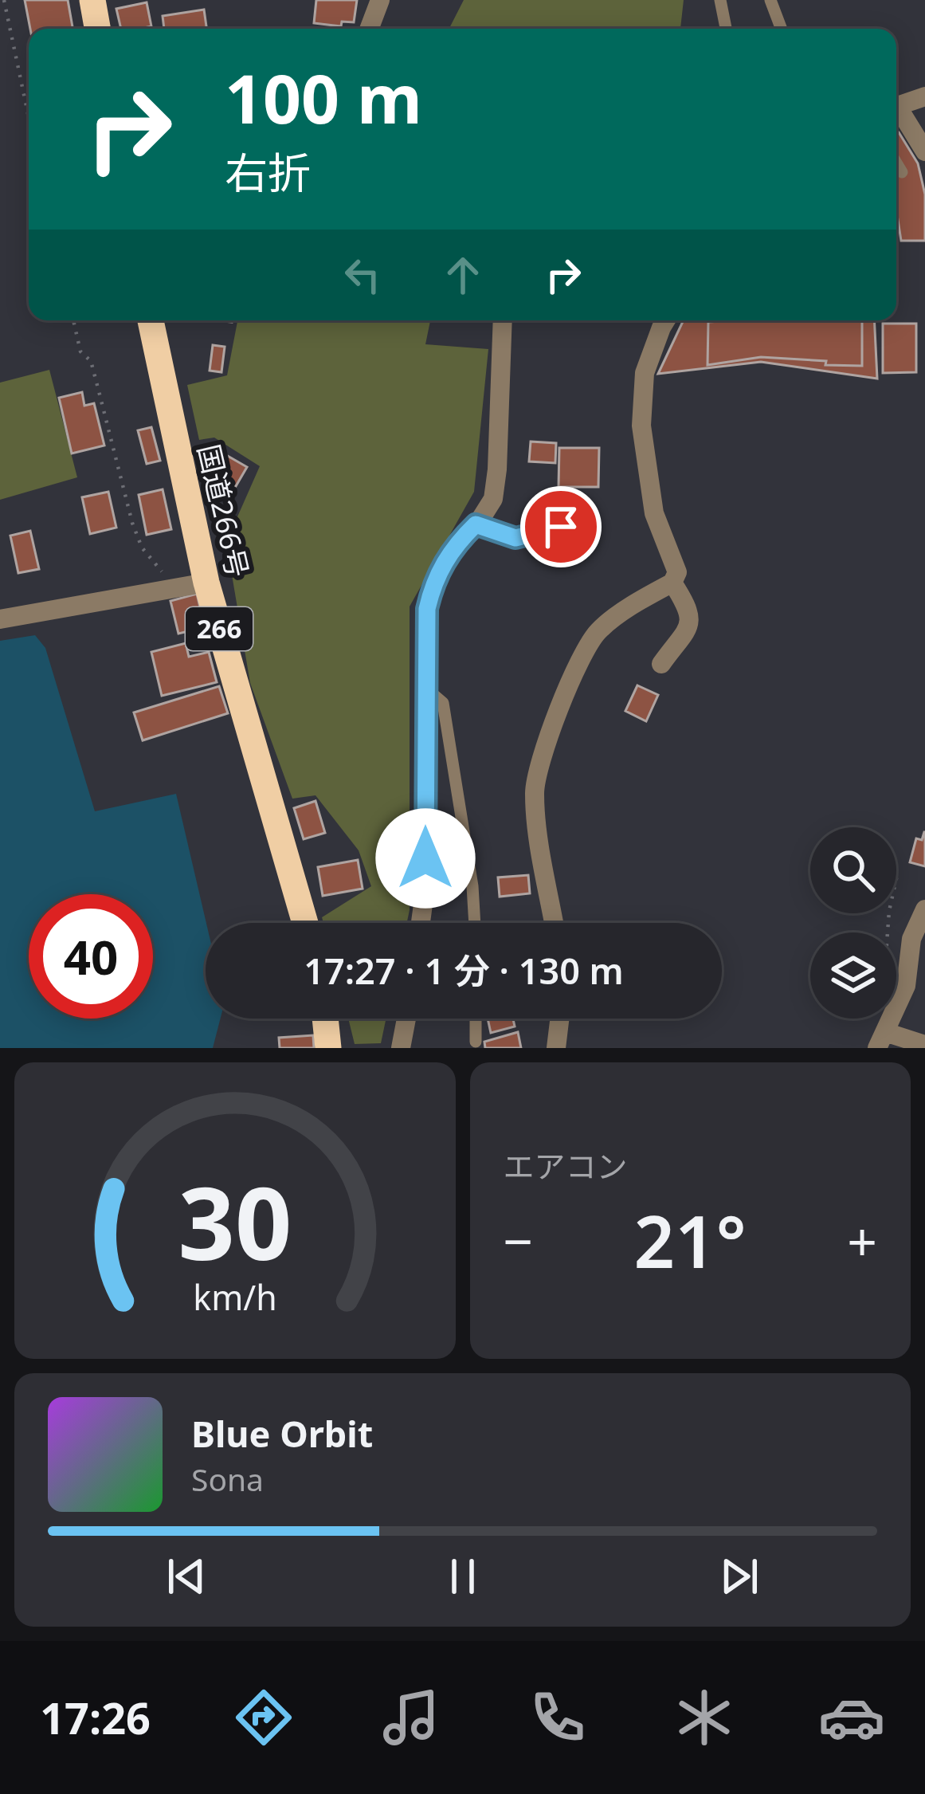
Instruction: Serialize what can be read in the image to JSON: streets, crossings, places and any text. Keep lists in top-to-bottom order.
{
  "streets": {
    "highway": ["国道266号", "266"]
  },
  "page": {
    "turn": ["100 m", "右折"],
    "limit": "40",
    "trip": "17:27 · 1 分 · 130 m",
    "tile": "エアコン",
    "heat": ["−", "21°", "+"],
    "song": ["Blue Orbit", "Sona"],
    "tabs": "17:26",
    "gauge": ["30", "km/h"]
  }
}
